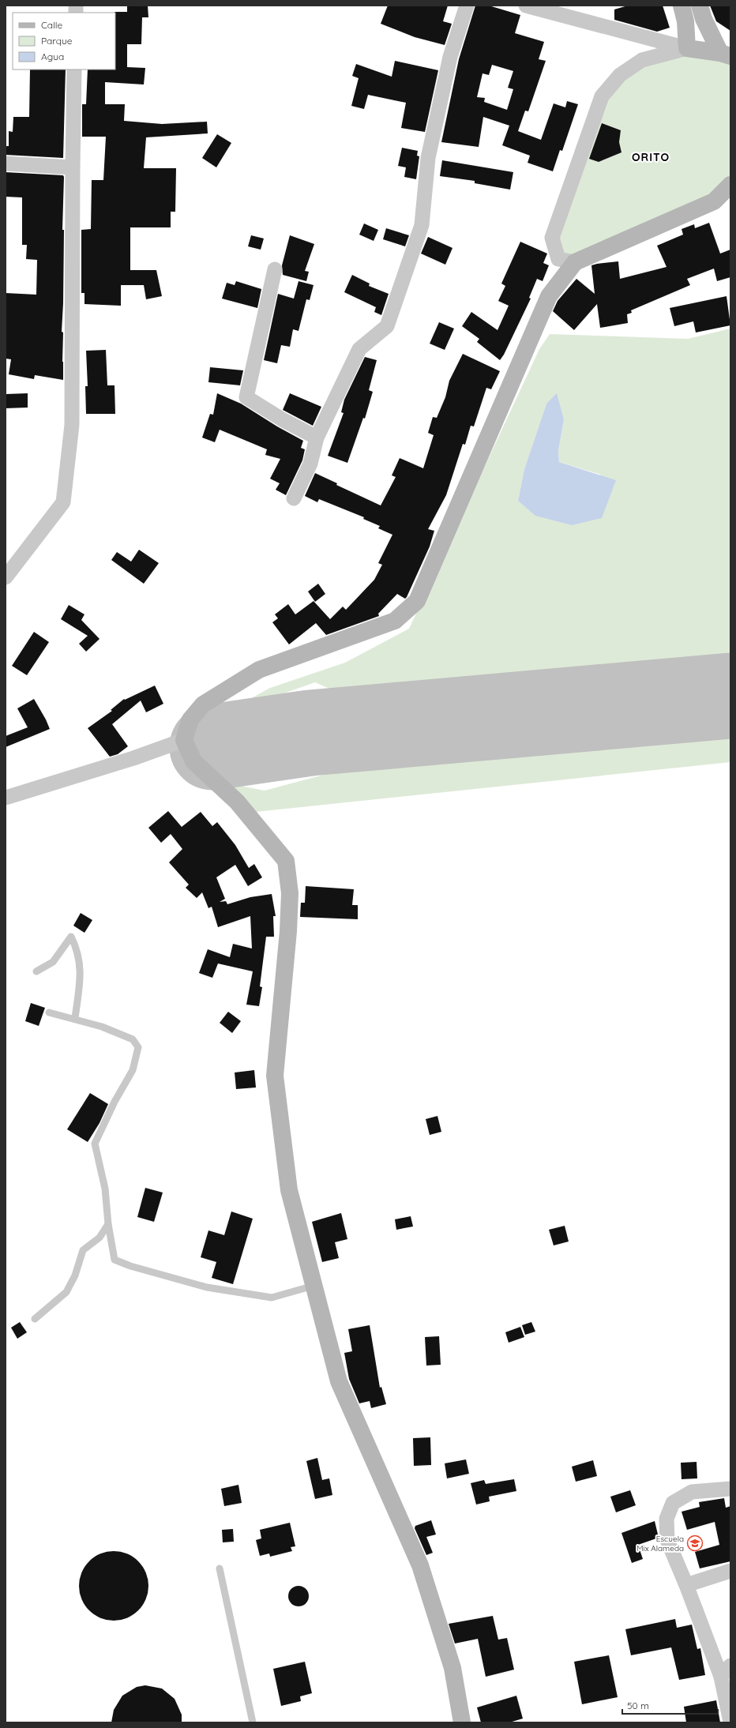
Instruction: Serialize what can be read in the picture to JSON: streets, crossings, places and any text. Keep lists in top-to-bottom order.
{
  "districts": ["ORITO"],
  "places": {
    "school or university": ["Escuela Mix Alameda"]
  },
  "legend": ["Calle", "Parque", "Agua"],
  "scale_bar": "50 m"
}
